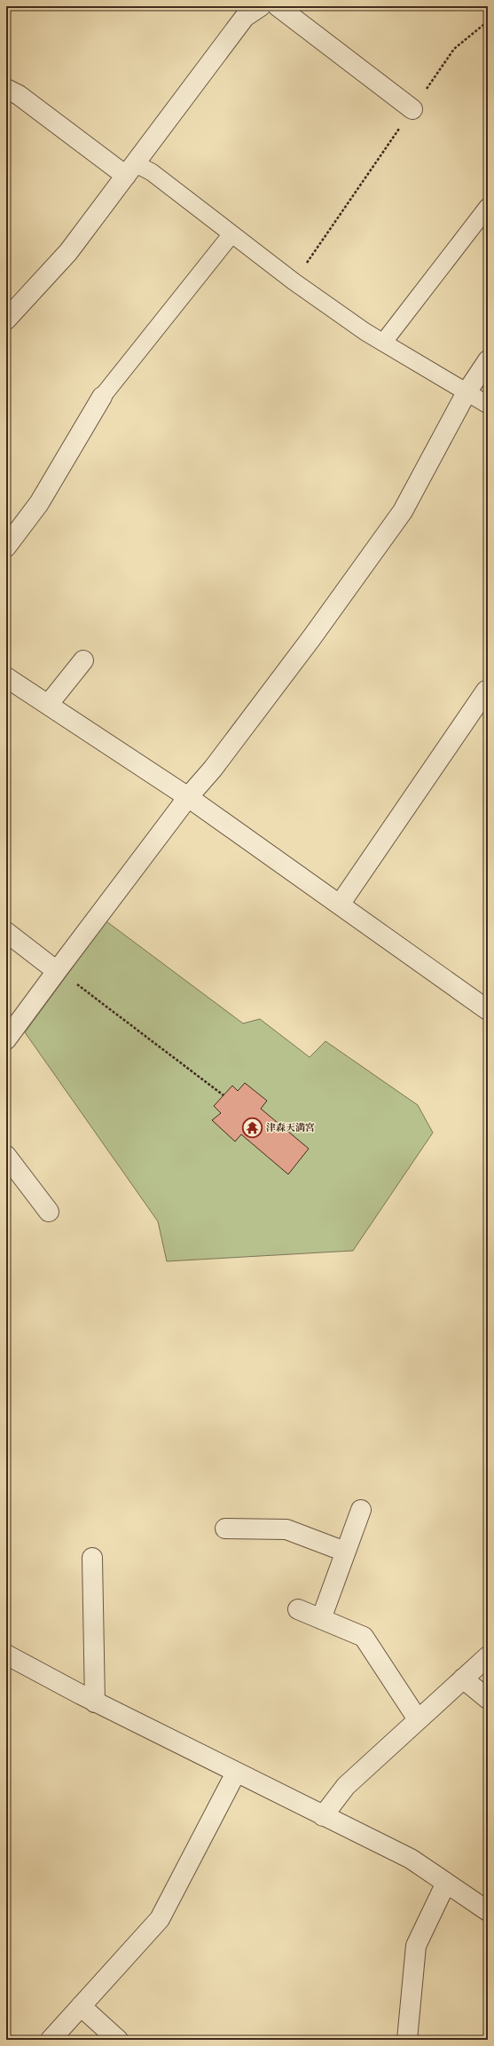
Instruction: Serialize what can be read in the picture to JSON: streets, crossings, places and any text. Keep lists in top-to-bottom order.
{
  "places": {
    "temple": ["津森天満宮"]
  }
}
